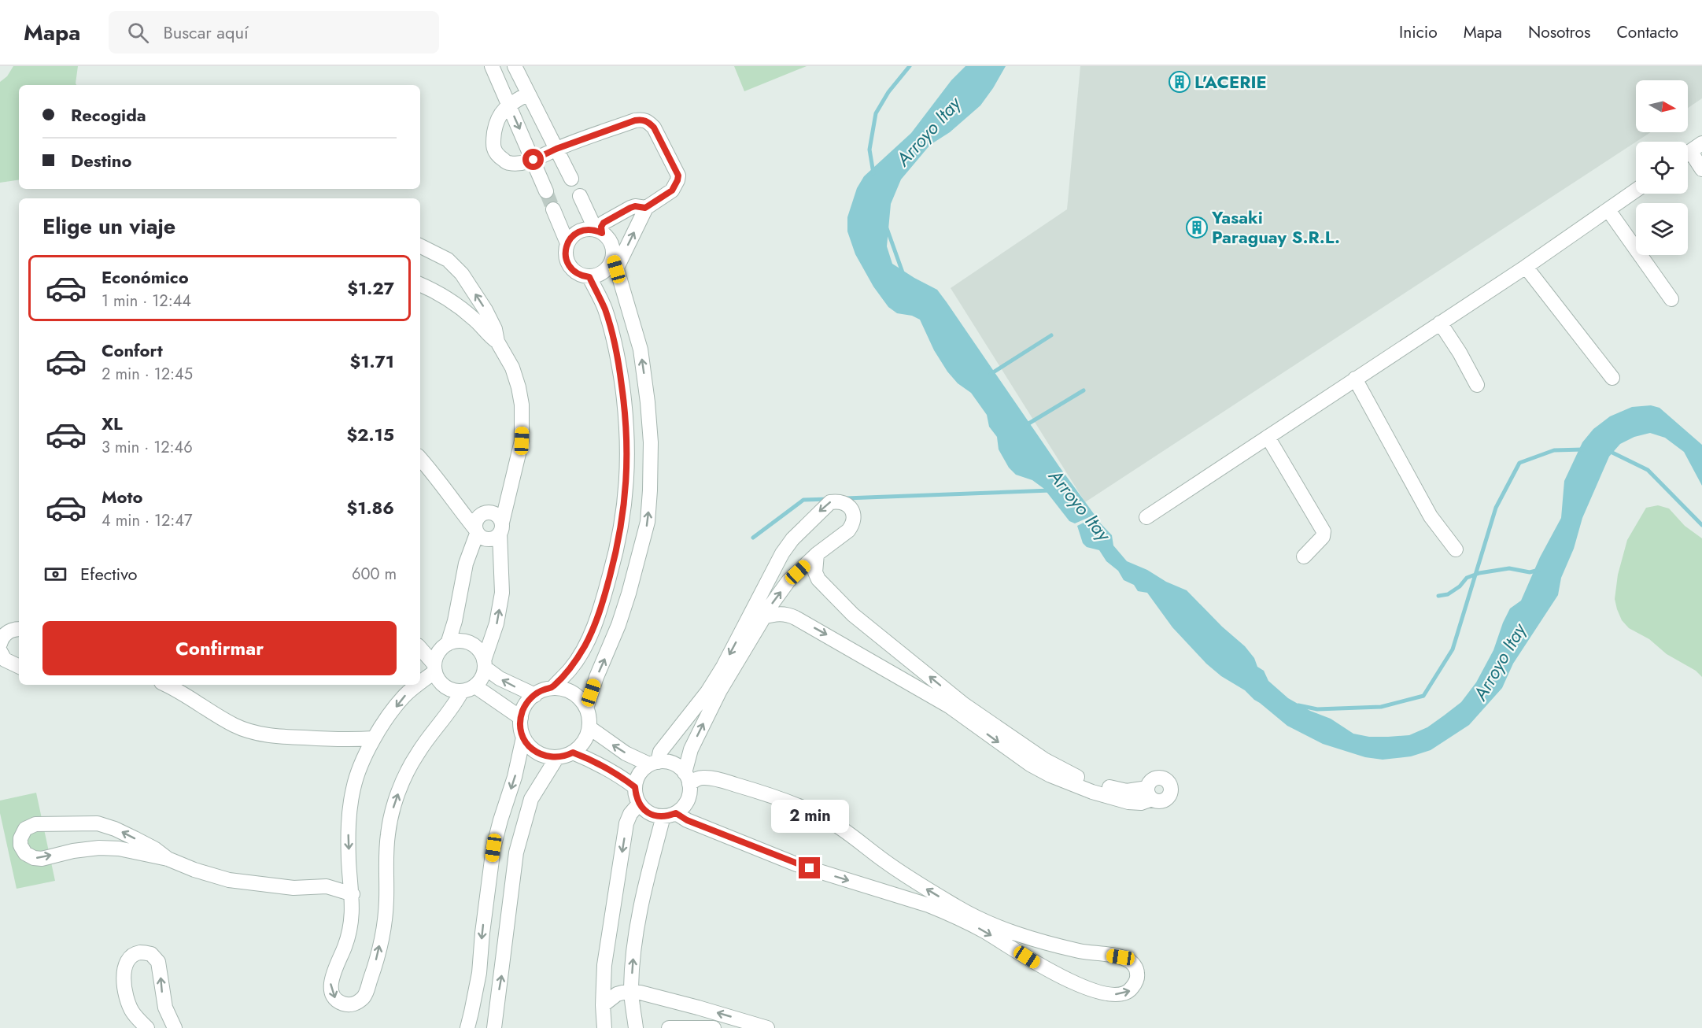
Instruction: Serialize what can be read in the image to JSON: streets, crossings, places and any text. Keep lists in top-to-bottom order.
{
  "water": ["Arroyo Itay"],
  "places": {
    "building": ["L'ACERIE", "Yasaki Paraguay S.R.L."]
  },
  "north": "right",
  "page": {
    "header": "Mapa",
    "search": "Buscar aquí",
    "nav": [
      "Inicio",
      "Mapa",
      "Nosotros",
      "Contacto"
    ],
    "banner": ["Recogida", "Destino"],
    "heading": "Elige un viaje",
    "list": [
      {
        "name": "Económico",
        "note": "1 min · 12:44",
        "value": "$1.27"
      },
      {
        "name": "Confort",
        "note": "2 min · 12:45",
        "value": "$1.71"
      },
      {
        "name": "XL",
        "note": "3 min · 12:46",
        "value": "$2.15"
      },
      {
        "name": "Moto",
        "note": "4 min · 12:47",
        "value": "$1.86"
      }
    ],
    "pay": ["Efectivo", "600 m"],
    "buttons": "Confirmar",
    "bubble": "2 min"
  }
}
